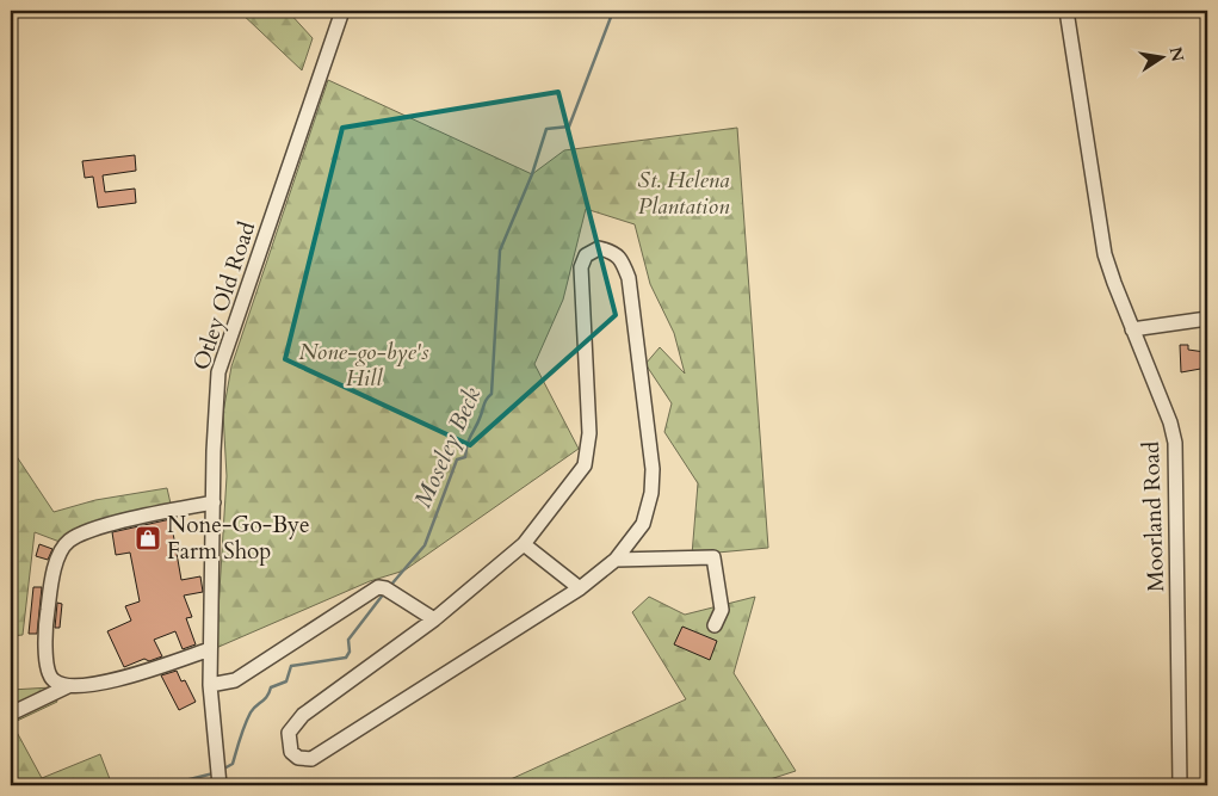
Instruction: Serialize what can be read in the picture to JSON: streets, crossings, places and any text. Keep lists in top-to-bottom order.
{
  "streets": {
    "street": ["Otley Old Road", "Moorland Road"]
  },
  "water": ["Moseley Beck"],
  "parks": ["St. Helena Plantation", "None-go-bye's Hill"],
  "places": {
    "shop": ["None-Go-Bye Farm Shop"]
  },
  "north": "right"
}
